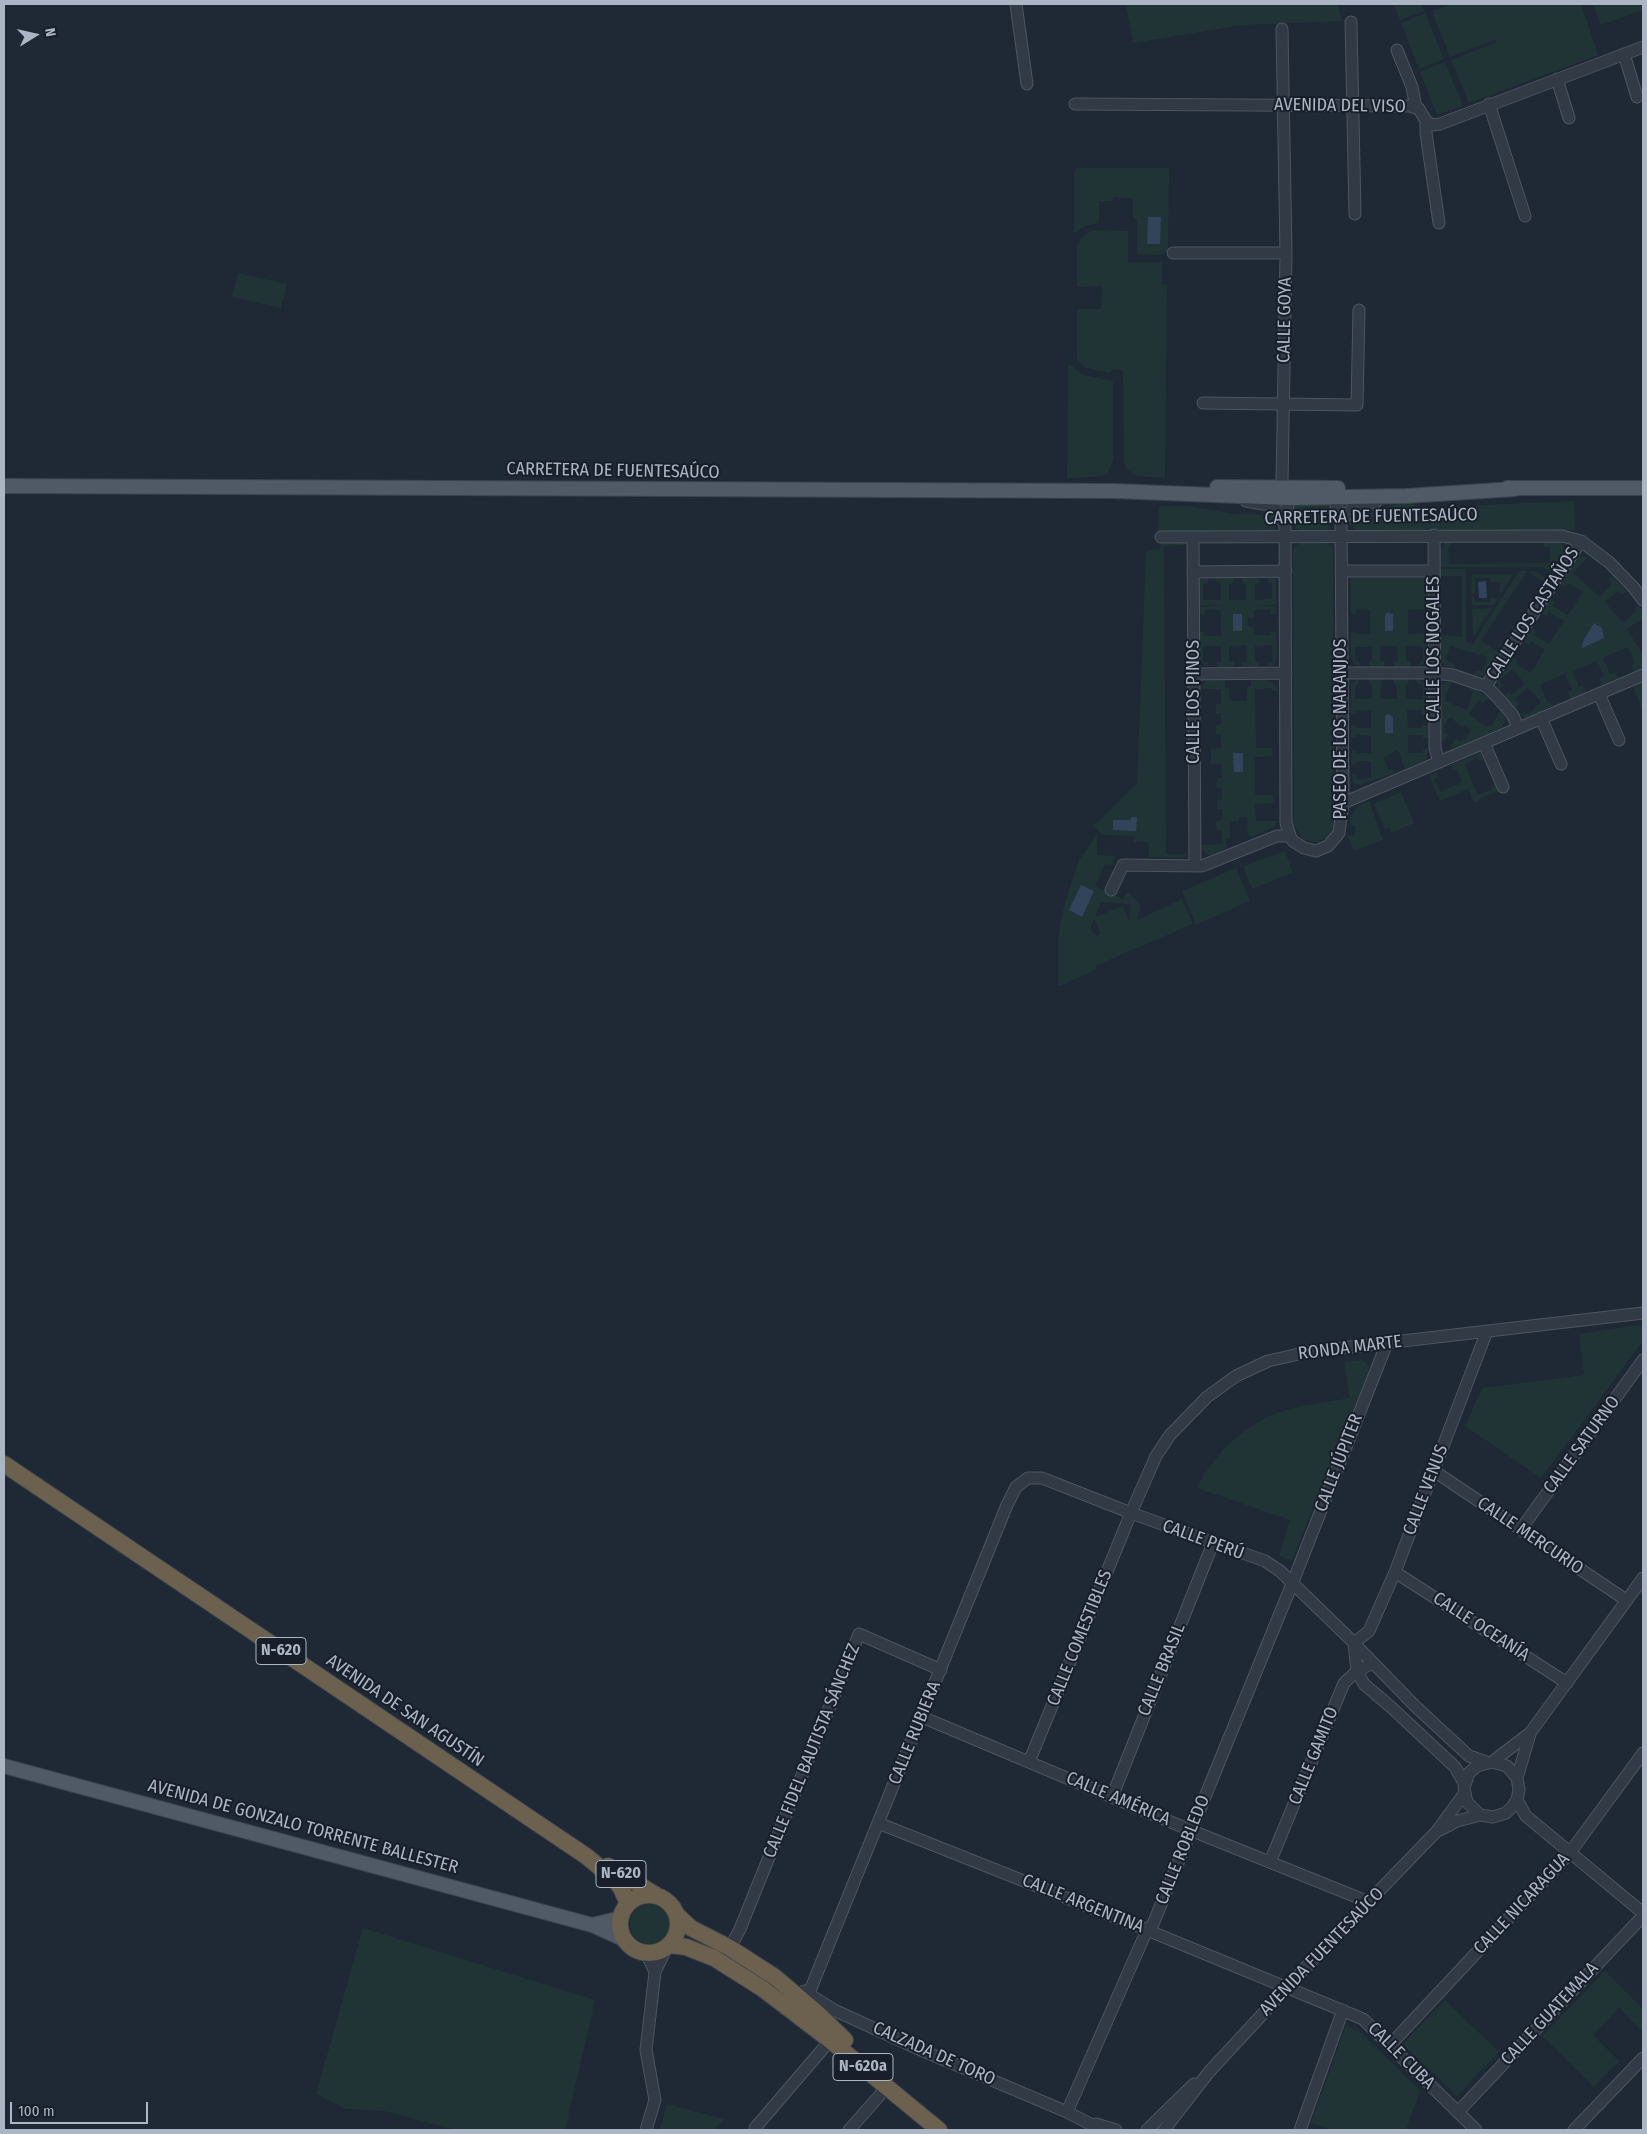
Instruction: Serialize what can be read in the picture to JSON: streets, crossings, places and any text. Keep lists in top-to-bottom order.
{
  "streets": {
    "highway": ["N-620", "AVENIDA DE SAN AGUSTÍN", "N-620a"],
    "main road": ["CARRETERA DE FUENTESAÚCO", "AVENIDA DE GONZALO TORRENTE BALLESTER"],
    "street": [
      "AVENIDA DEL VISO",
      "CALLE GOYA",
      "CALLE LOS CASTAÑOS",
      "CALLE LOS NOGALES",
      "CALLE LOS PINOS",
      "PASEO DE LOS NARANJOS",
      "RONDA MARTE",
      "CALLE SATURNO",
      "CALLE JÚPITER",
      "CALLE VENUS",
      "CALLE MERCURIO",
      "CALLE PERÚ",
      "CALLE OCEANÍA",
      "CALLE COMESTIBLES",
      "CALLE BRASIL",
      "CALLE RUBIERA",
      "CALLE FIDEL BAUTISTA SÁNCHEZ",
      "CALLE GAMITO",
      "CALLE AMÉRICA",
      "CALLE ROBLEDO",
      "CALLE ARGENTINA",
      "CALLE NICARAGUA",
      "AVENIDA FUENTESAÚCO",
      "CALLE GUATEMALA",
      "CALZADA DE TORO",
      "CALLE CUBA"
    ]
  },
  "crossings": [
    ["CALLE GOYA", "CARRETERA DE FUENTESAÚCO"],
    ["CARRETERA DE FUENTESAÚCO", "CALLE LOS CASTAÑOS"],
    ["CARRETERA DE FUENTESAÚCO", "CALLE LOS NOGALES"],
    ["CARRETERA DE FUENTESAÚCO", "CALLE LOS PINOS"],
    ["CARRETERA DE FUENTESAÚCO", "PASEO DE LOS NARANJOS"],
    ["RONDA MARTE", "CALLE JÚPITER"],
    ["RONDA MARTE", "CALLE VENUS"],
    ["RONDA MARTE", "CALLE PERÚ"],
    ["RONDA MARTE", "CALLE COMESTIBLES"],
    ["CALLE SATURNO", "CALLE MERCURIO"],
    ["CALLE JÚPITER", "CALLE PERÚ"],
    ["CALLE JÚPITER", "CALLE ROBLEDO"],
    ["CALLE VENUS", "CALLE MERCURIO"],
    ["CALLE VENUS", "CALLE PERÚ"],
    ["CALLE VENUS", "CALLE OCEANÍA"],
    ["CALLE PERÚ", "CALLE COMESTIBLES"],
    ["CALLE PERÚ", "CALLE BRASIL"],
    ["CALLE PERÚ", "CALLE RUBIERA"],
    ["CALLE PERÚ", "CALLE GAMITO"],
    ["CALLE PERÚ", "CALLE ROBLEDO"],
    ["CALLE PERÚ", "AVENIDA FUENTESAÚCO"],
    ["CALLE COMESTIBLES", "CALLE AMÉRICA"],
    ["N-620", "AVENIDA DE SAN AGUSTÍN"],
    ["N-620", "AVENIDA DE GONZALO TORRENTE BALLESTER"],
    ["N-620", "N-620a"],
    ["CALLE BRASIL", "CALLE AMÉRICA"],
    ["AVENIDA DE SAN AGUSTÍN", "AVENIDA DE GONZALO TORRENTE BALLESTER"],
    ["AVENIDA DE SAN AGUSTÍN", "N-620a"],
    ["CALLE RUBIERA", "CALLE FIDEL BAUTISTA SÁNCHEZ"],
    ["CALLE RUBIERA", "CALLE AMÉRICA"],
    ["CALLE RUBIERA", "CALLE ARGENTINA"],
    ["CALLE RUBIERA", "CALZADA DE TORO"],
    ["CALLE FIDEL BAUTISTA SÁNCHEZ", "N-620a"],
    ["CALLE GAMITO", "CALLE AMÉRICA"],
    ["CALLE AMÉRICA", "CALLE ROBLEDO"],
    ["CALLE AMÉRICA", "AVENIDA FUENTESAÚCO"],
    ["AVENIDA DE GONZALO TORRENTE BALLESTER", "N-620a"],
    ["CALLE ROBLEDO", "CALLE ARGENTINA"],
    ["CALLE ROBLEDO", "CALZADA DE TORO"],
    ["CALLE ARGENTINA", "AVENIDA FUENTESAÚCO"],
    ["CALLE ARGENTINA", "CALLE CUBA"],
    ["CALLE NICARAGUA", "CALLE CUBA"],
    ["AVENIDA FUENTESAÚCO", "CALLE CUBA"],
    ["CALLE GUATEMALA", "CALLE CUBA"],
    ["CALZADA DE TORO", "N-620a"]
  ],
  "scale_bar": "100 m",
  "north": "right"
}
